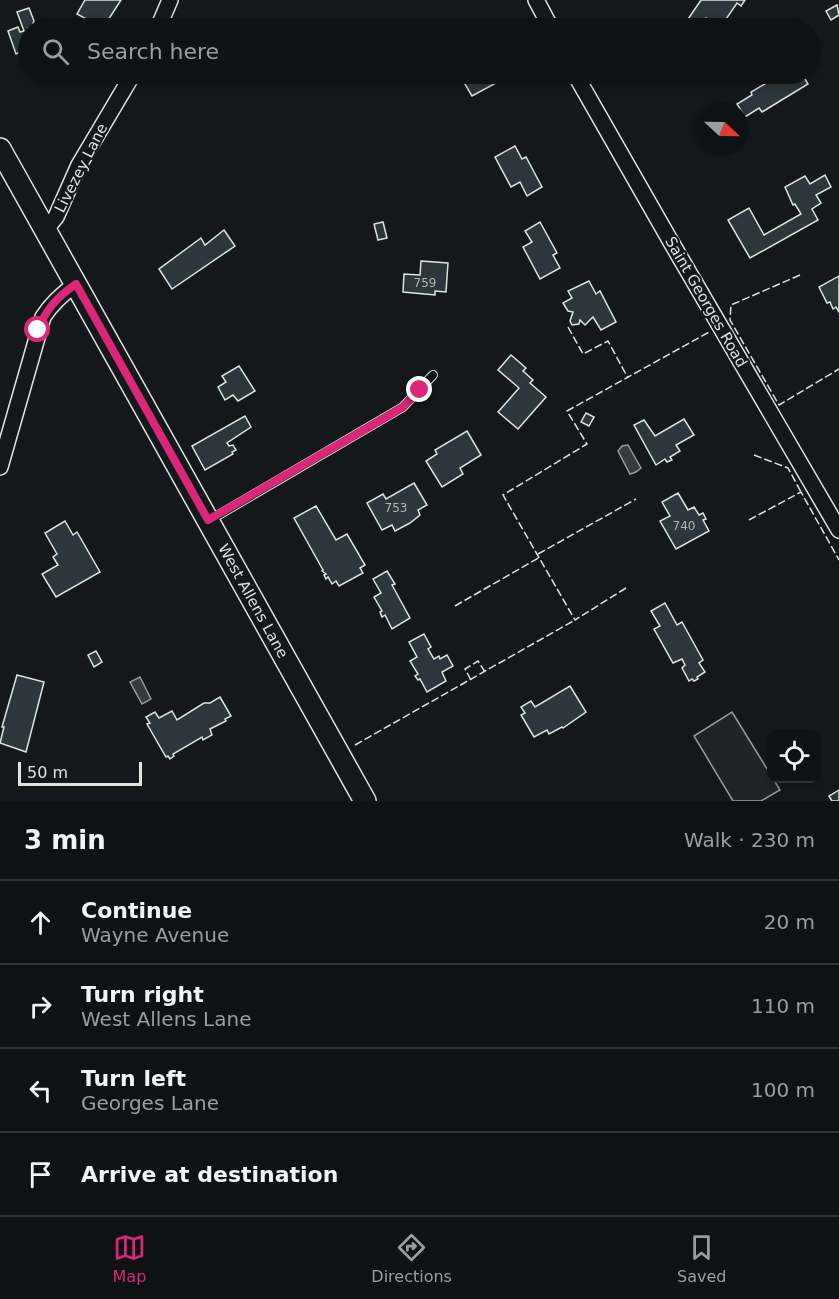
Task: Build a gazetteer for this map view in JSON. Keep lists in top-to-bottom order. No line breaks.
{"streets":{"street":["Livezey Lane","Saint Georges Road","West Allens Lane"]},"crossings":[["Livezey Lane","West Allens Lane"]],"house_numbers":["759","753","740"],"scale_bar":"50 m","north":"right","page":{"search":"Search here","scale":"50 m","heading":["3 min","Walk · 230 m"],"list":[["Continue","Wayne Avenue","20 m"],["Turn right","West Allens Lane","110 m"],["Turn left","Georges Lane","100 m"],"Arrive at destination"],"nav":["Map","Directions","Saved"]}}
